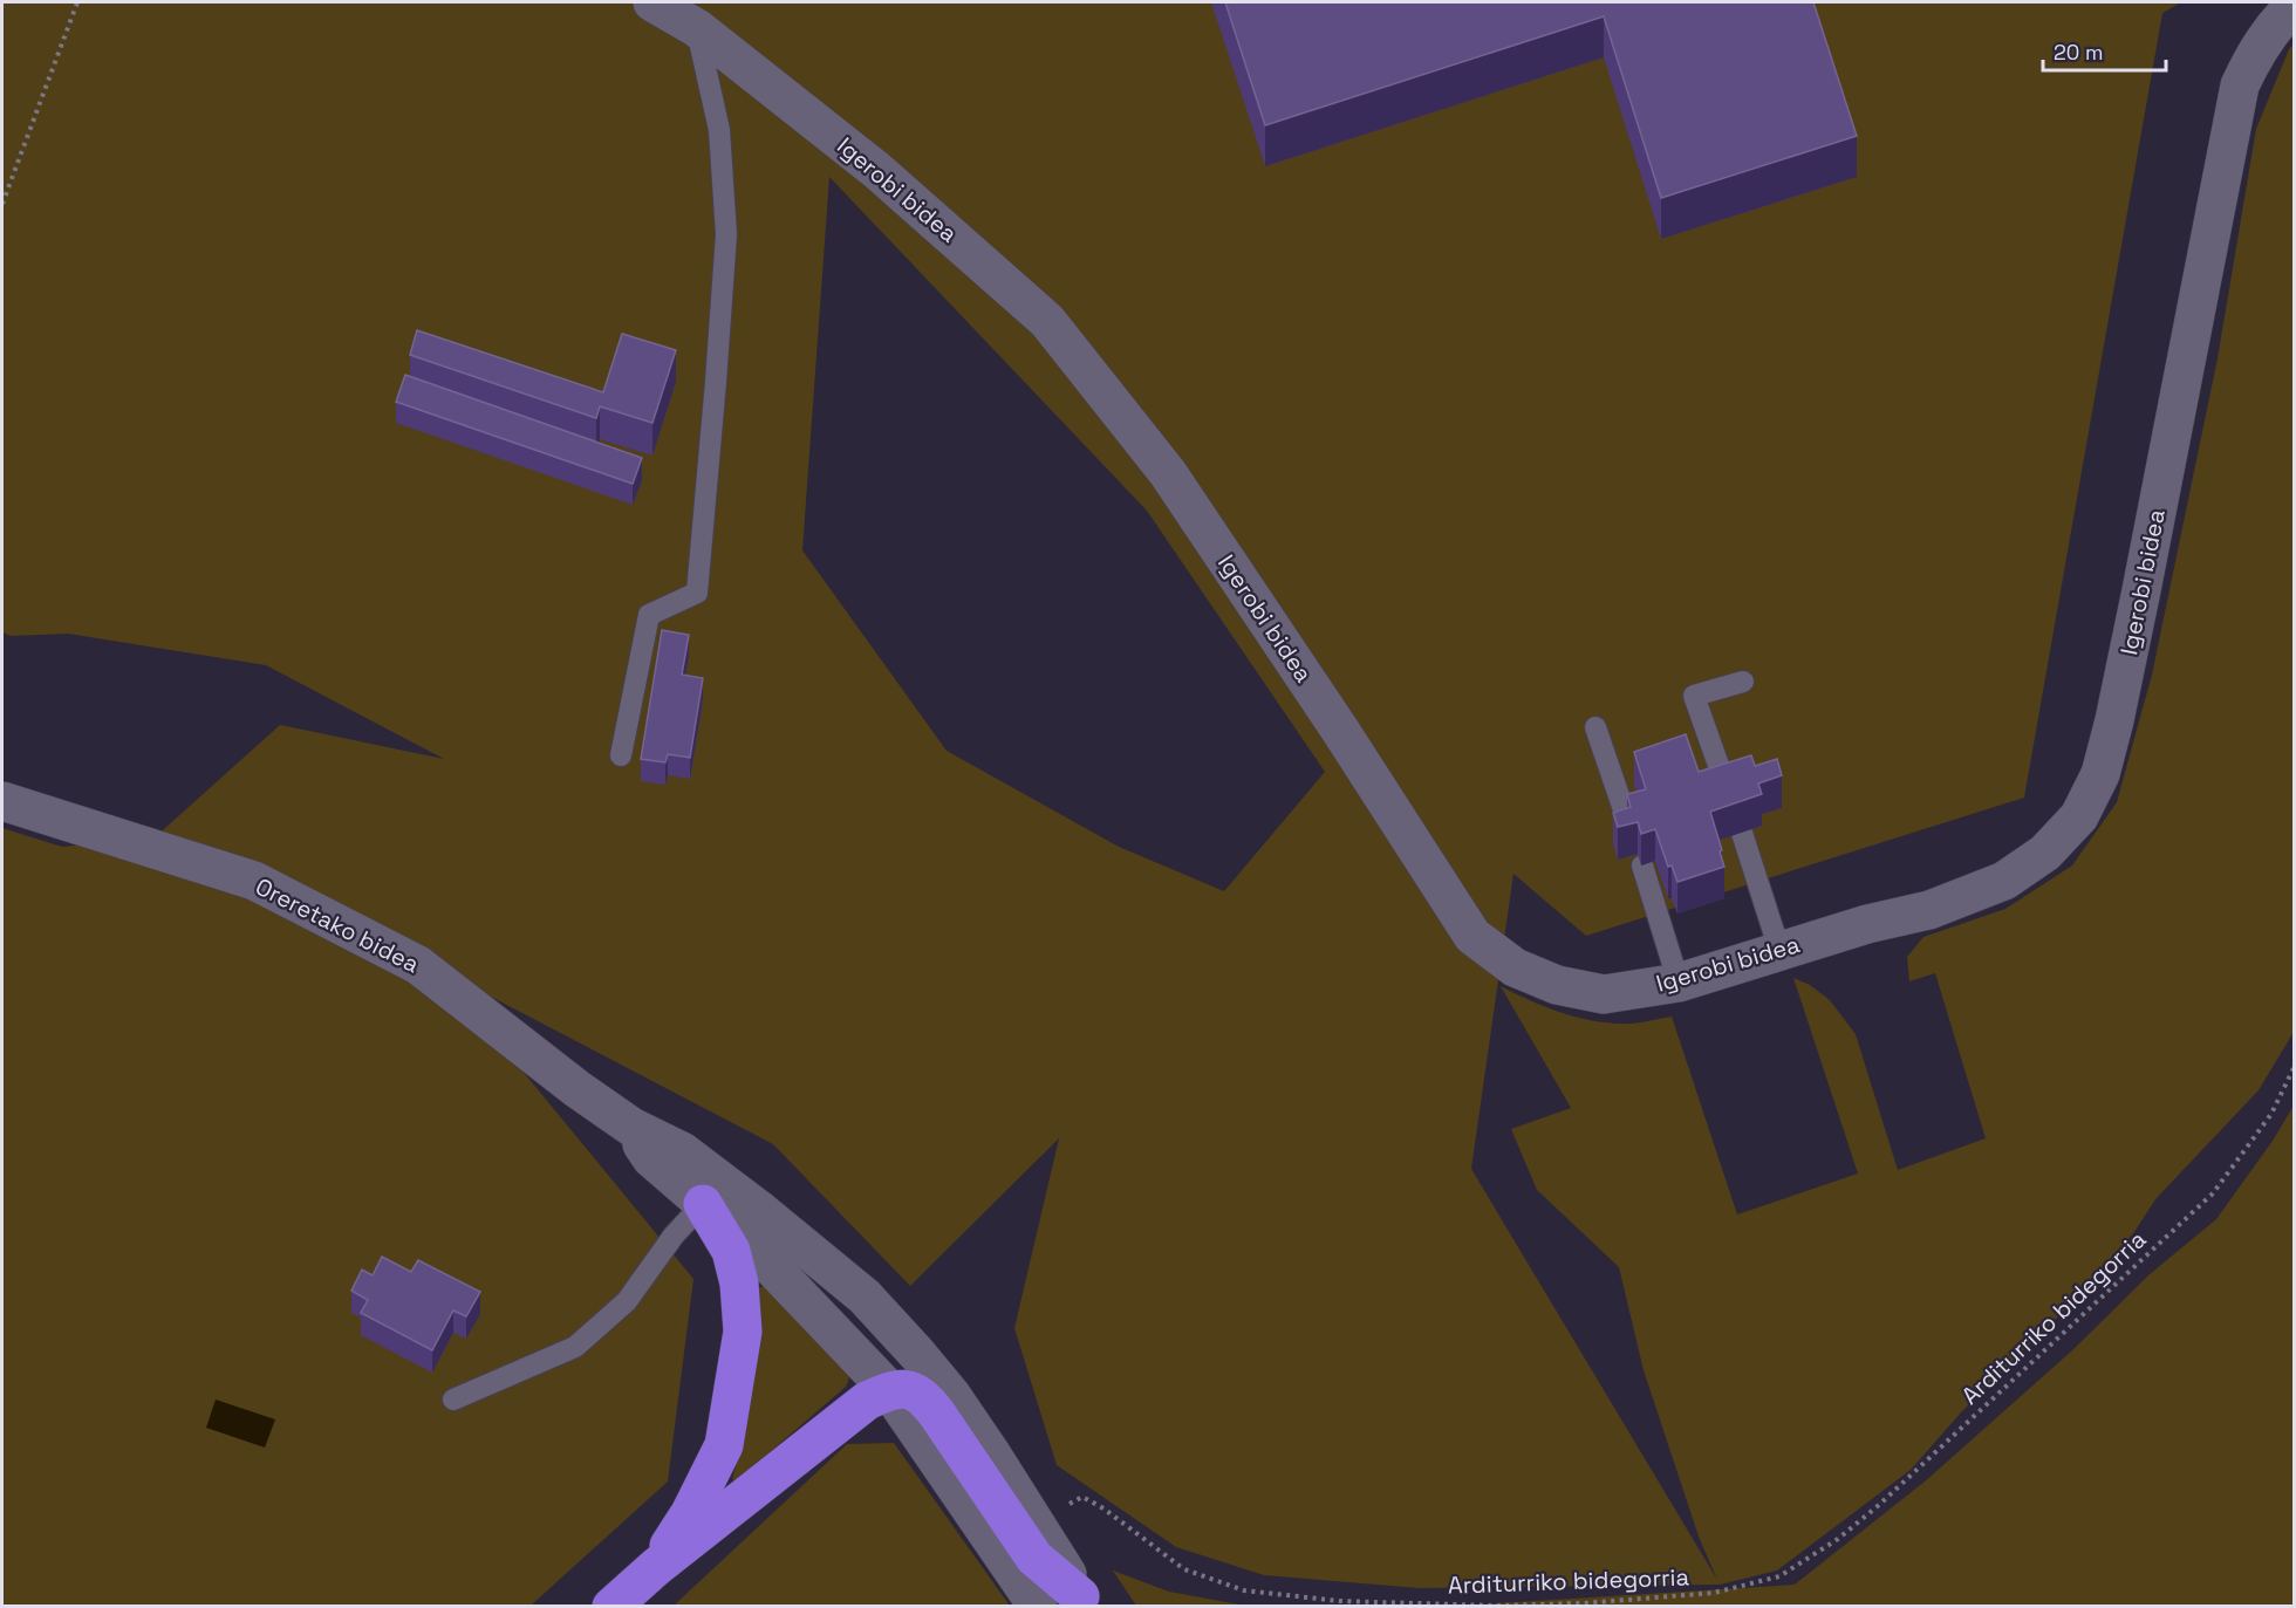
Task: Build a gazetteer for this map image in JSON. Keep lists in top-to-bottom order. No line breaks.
{"streets":{"street":["Igerobi bidea","Oreretako bidea"],"path":["Arditurriko bidegorria"]},"scale_bar":"20 m"}
